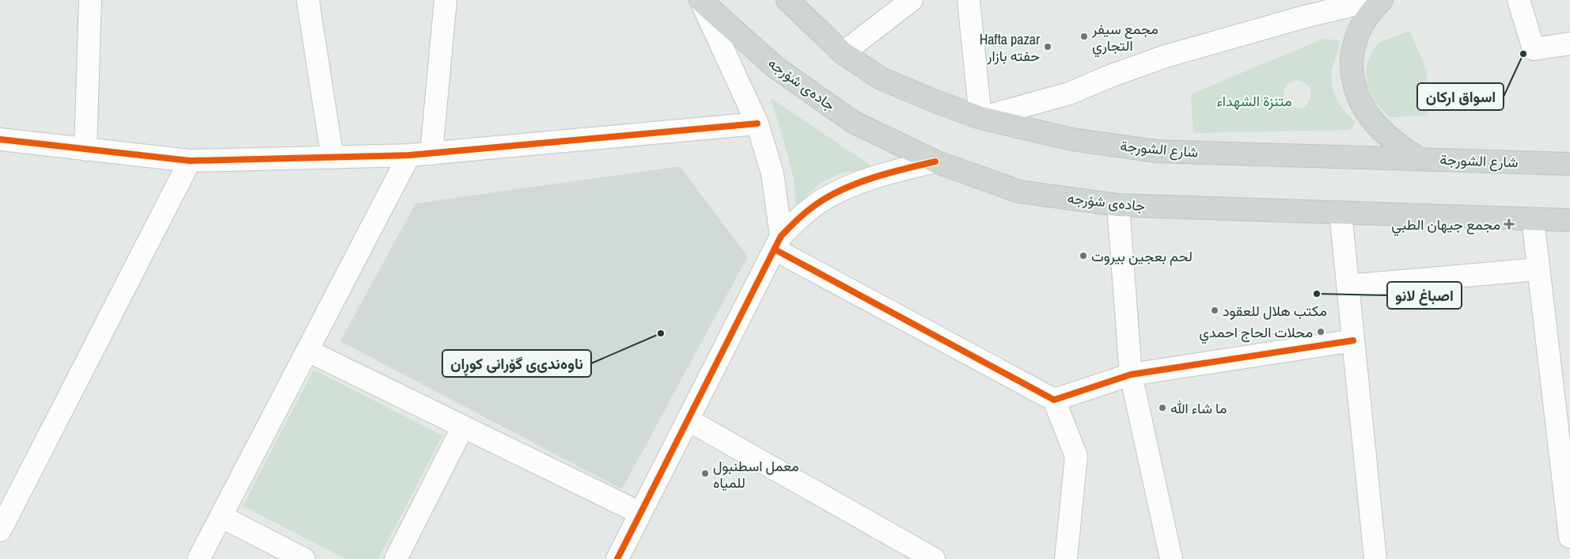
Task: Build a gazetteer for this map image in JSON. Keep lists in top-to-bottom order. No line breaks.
{"streets":{"main road":["جادەی شۆرجە","شارع الشورجة"]},"parks":["متنزة الشهداء"],"places":{"other":["مجمع سيفر التجاري","Hafta pazar حفته بازار","اسواق اركان","لحم بعجين بيروت","اصباغ لانو","مكتب هلال للعقود","محلات الحاج احمدي","ناوەندی‌ی گۆرانی کوڕان","ما شاء الله","معمل اسطنبول للمياه"],"health":["مجمع جيهان الطبي"]}}
